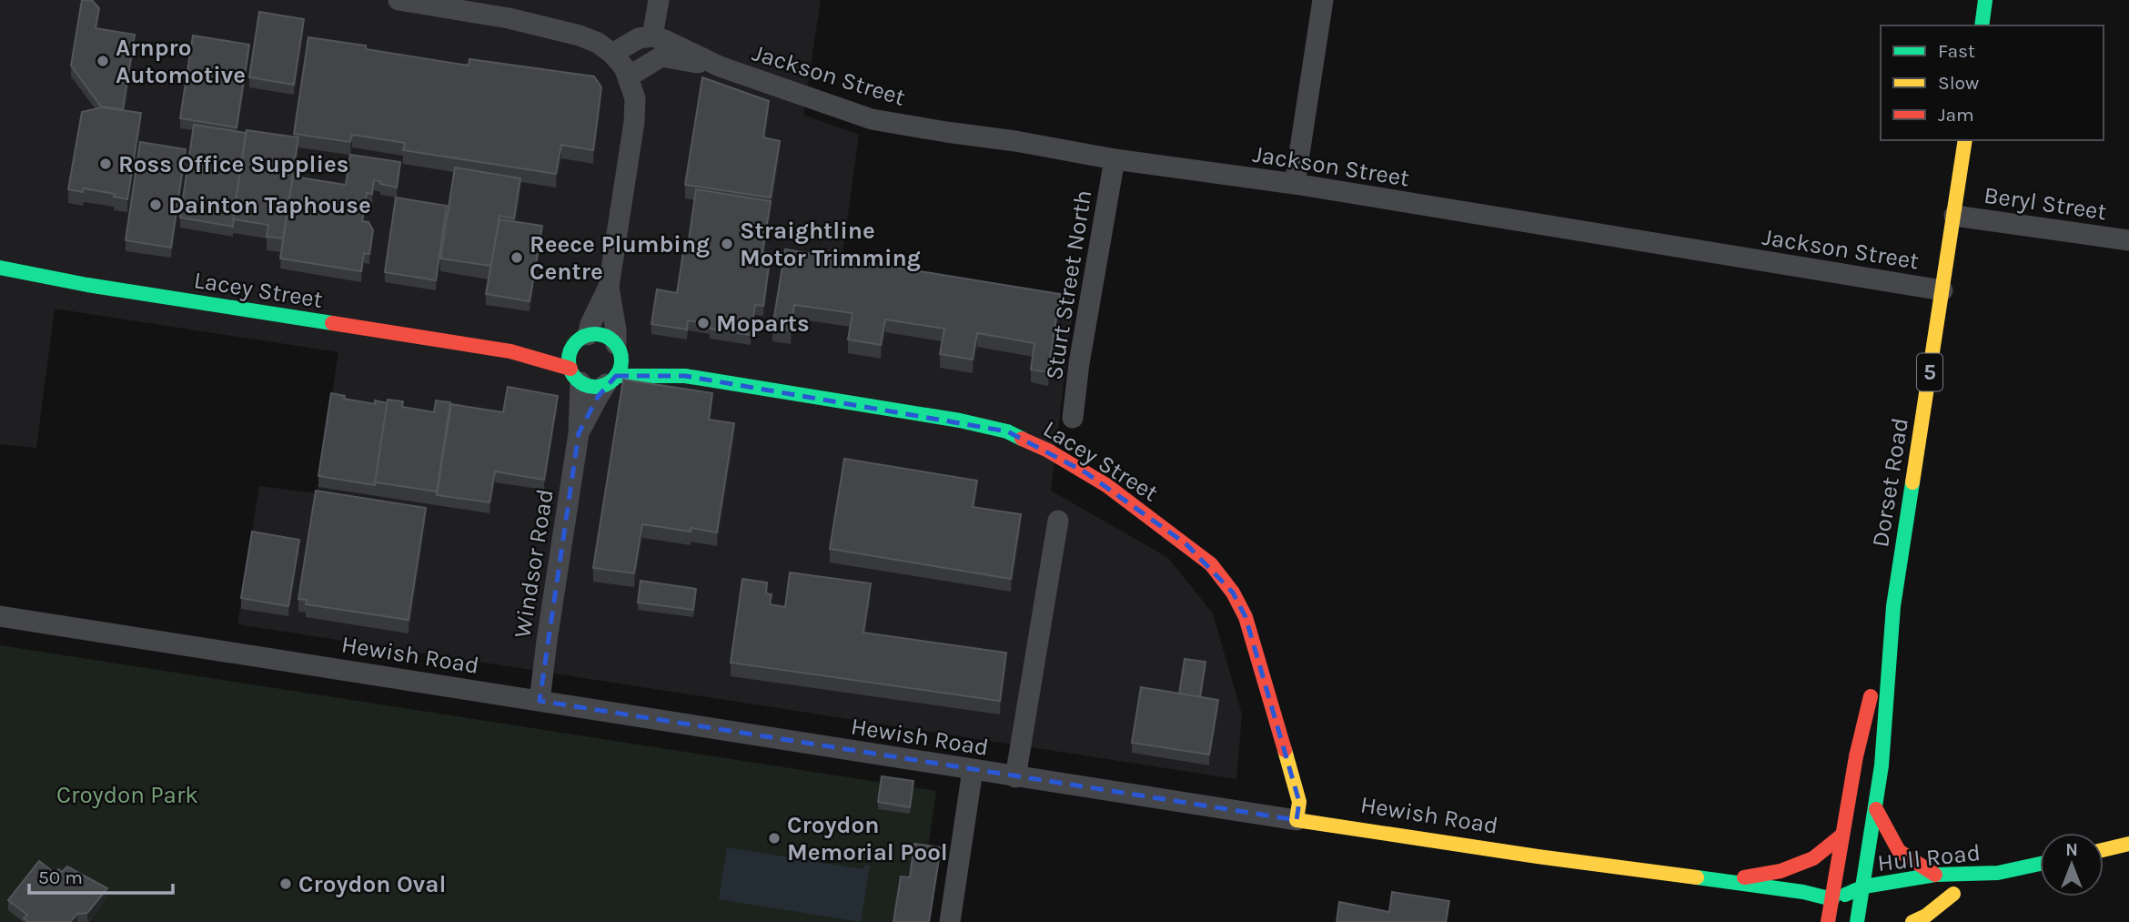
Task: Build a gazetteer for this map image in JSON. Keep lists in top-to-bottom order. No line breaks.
{"streets":{"street":["Jackson Street","Beryl Street","Sturt Street North","Lacey Street","5","Dorset Road","Windsor Road","Hewish Road","Hull Road"]},"crossings":[["Jackson Street","Sturt Street North"],["Jackson Street","Dorset Road"],["Beryl Street","Dorset Road"],["Lacey Street","Windsor Road"],["Lacey Street","Hewish Road"],["Dorset Road","Hewish Road"],["Dorset Road","Hull Road"],["Windsor Road","Hewish Road"],["Hewish Road","Hull Road"]],"parks":["Croydon Park"],"places":["Arnpro Automotive","Ross Office Supplies","Dainton Taphouse","Straightline Motor Trimming","Reece Plumbing Centre","Moparts","Croydon Memorial Pool","Croydon Oval"],"legend":["Fast","Slow","Jam"],"scale_bar":"50 m","north":"top"}
